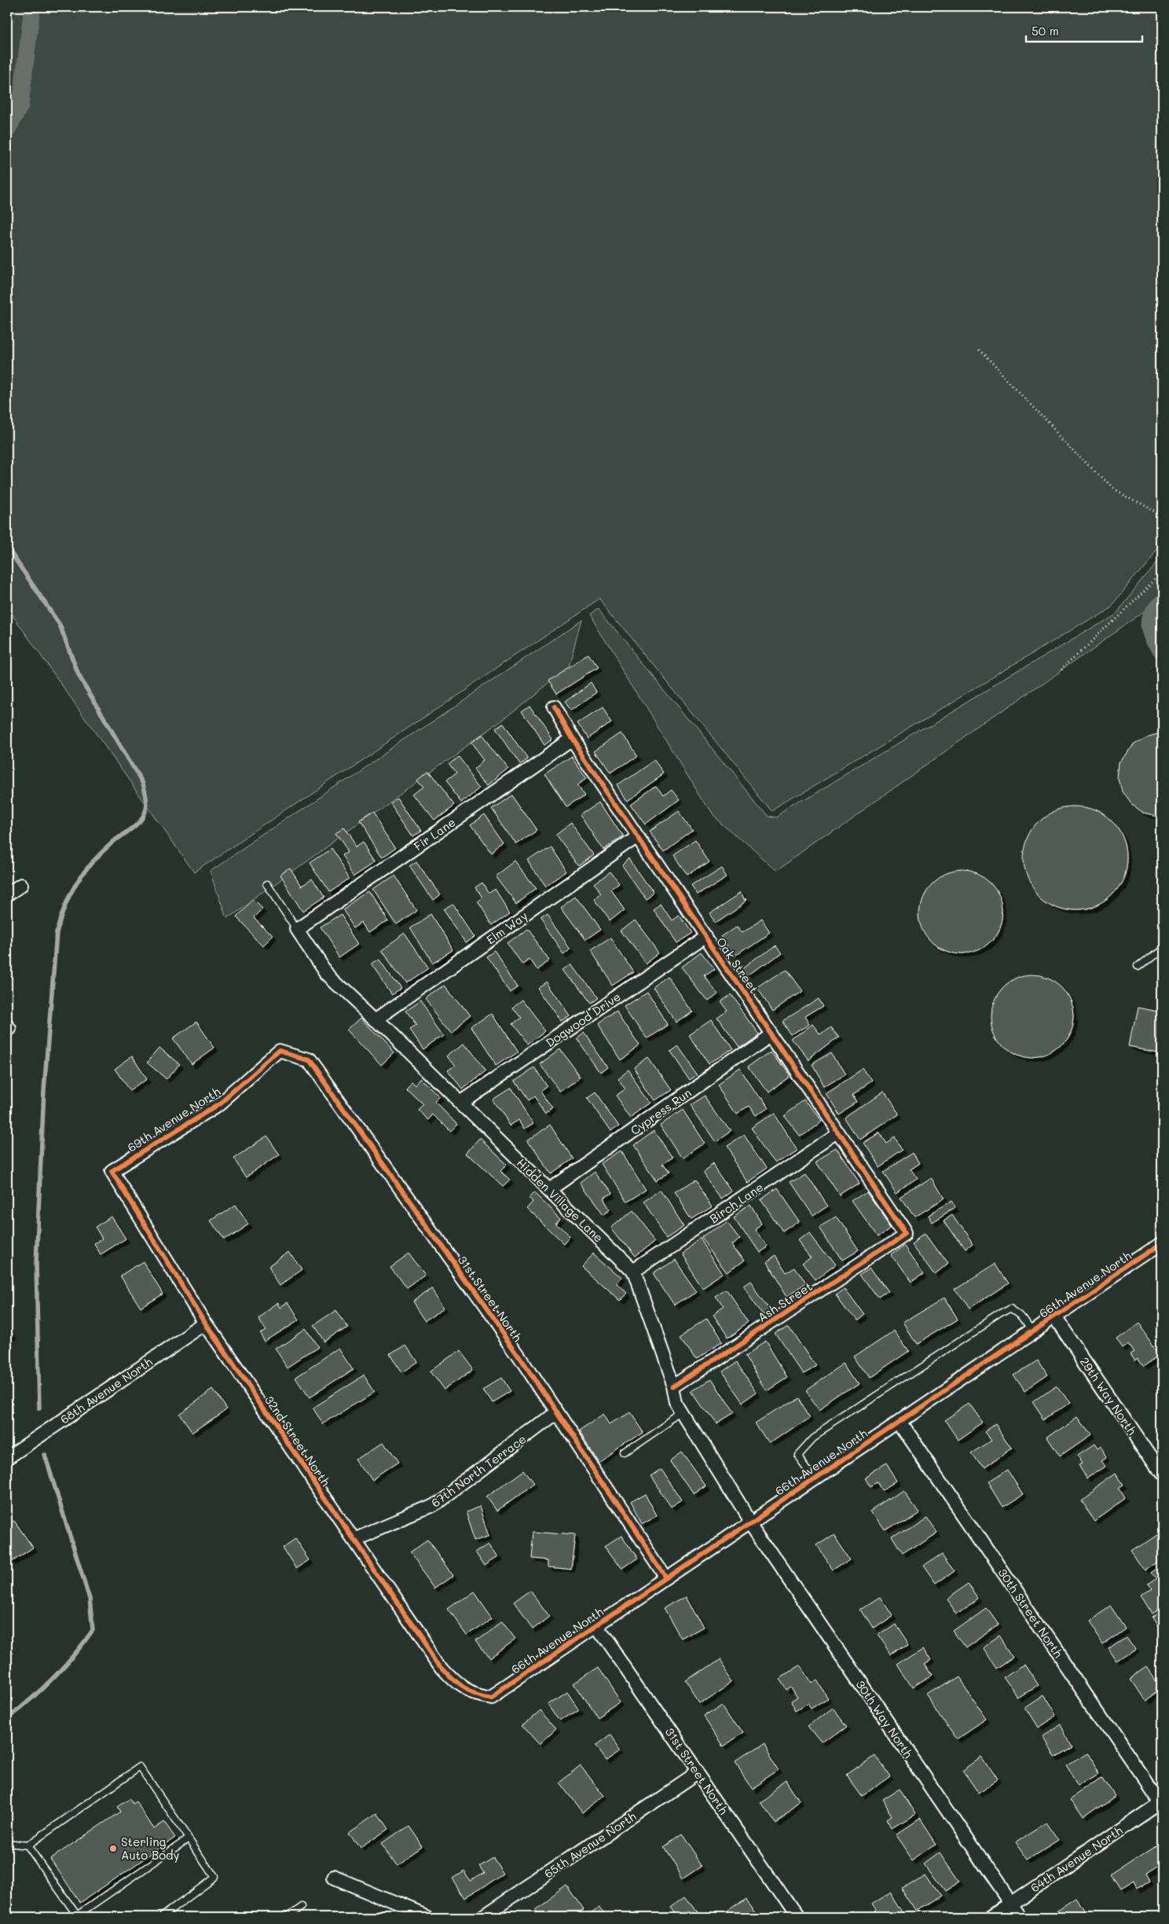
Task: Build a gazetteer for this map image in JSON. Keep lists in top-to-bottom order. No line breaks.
{"streets":{"street":["Fir Lane","Elm Way","Oak Street","Dogwood Drive","Cypress Run","69th Avenue North","Hidden Village Lane","Birch Lane","66th Avenue North","31st Street North","Ash Street","68th Avenue North","29th Way North","32nd Street North","67th North Terrace","30th Street North","30th Way North","65th Avenue North","64th Avenue North"]},"crossings":[["Fir Lane","Oak Street"],["Fir Lane","Hidden Village Lane"],["Elm Way","Oak Street"],["Elm Way","Hidden Village Lane"],["Oak Street","Dogwood Drive"],["Oak Street","Cypress Run"],["Oak Street","Birch Lane"],["Oak Street","Ash Street"],["Dogwood Drive","Hidden Village Lane"],["Cypress Run","Hidden Village Lane"],["69th Avenue North","31st Street North"],["69th Avenue North","32nd Street North"],["Hidden Village Lane","Birch Lane"],["Hidden Village Lane","66th Avenue North"],["Hidden Village Lane","Ash Street"],["Hidden Village Lane","30th Way North"],["66th Avenue North","31st Street North"],["66th Avenue North","29th Way North"],["66th Avenue North","32nd Street North"],["66th Avenue North","30th Street North"],["66th Avenue North","30th Way North"],["31st Street North","67th North Terrace"],["31st Street North","65th Avenue North"],["68th Avenue North","32nd Street North"],["32nd Street North","67th North Terrace"],["30th Street North","64th Avenue North"],["30th Way North","64th Avenue North"]],"places":["Sterling Auto Body"],"scale_bar":"50 m"}
